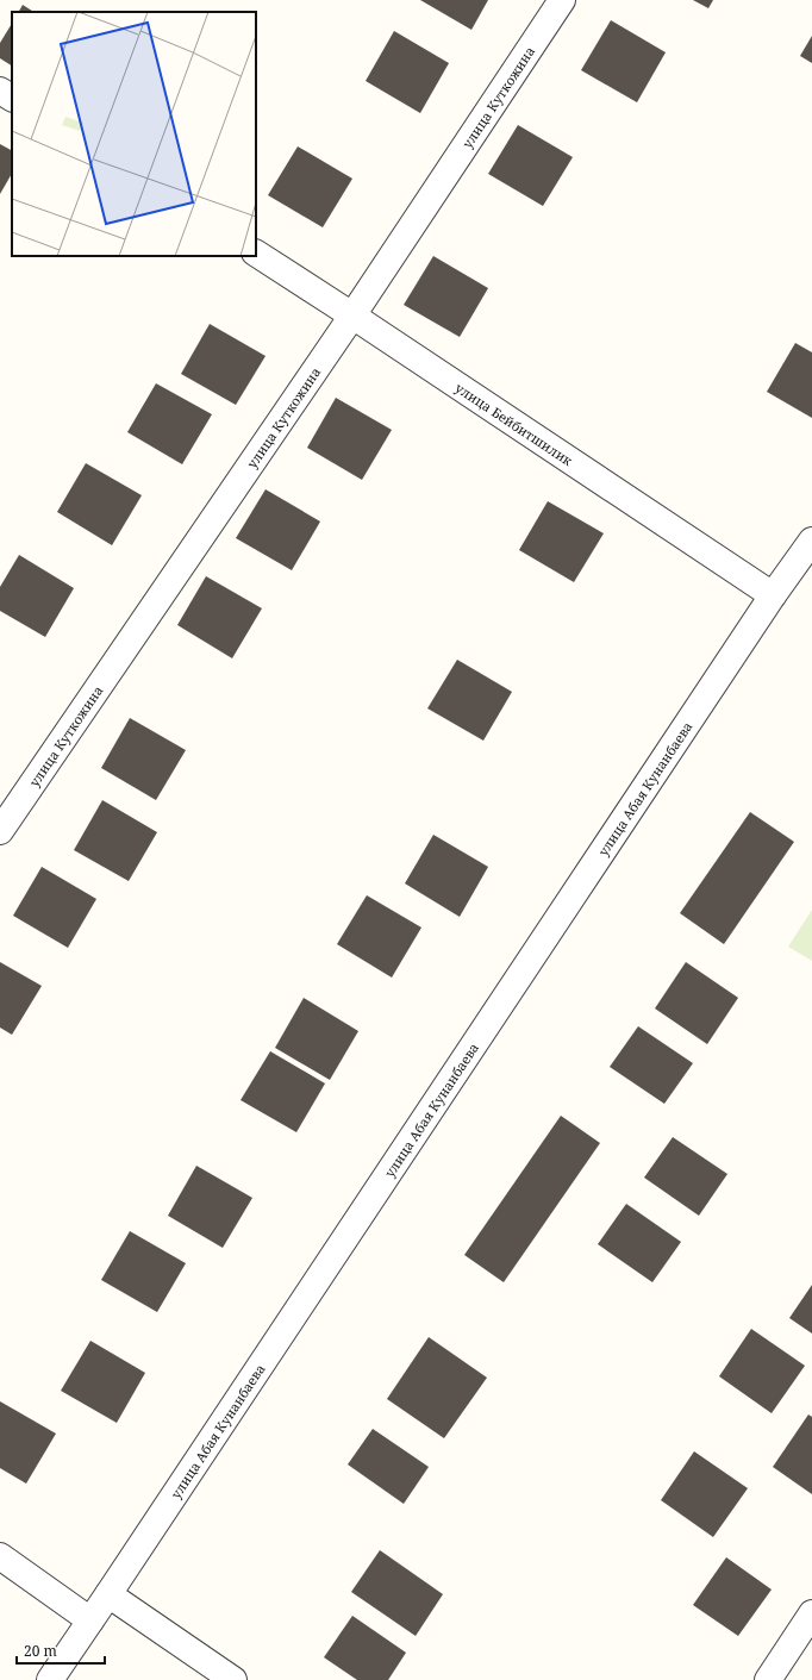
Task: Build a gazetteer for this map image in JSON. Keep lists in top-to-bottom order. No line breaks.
{"streets":{"street":["улица Куткожина","улица Бейбитшилик","улица Абая Кунанбаева"]},"crossings":[["улица Куткожина","улица Бейбитшилик"],["улица Бейбитшилик","улица Абая Кунанбаева"]],"scale_bar":"20 m"}
